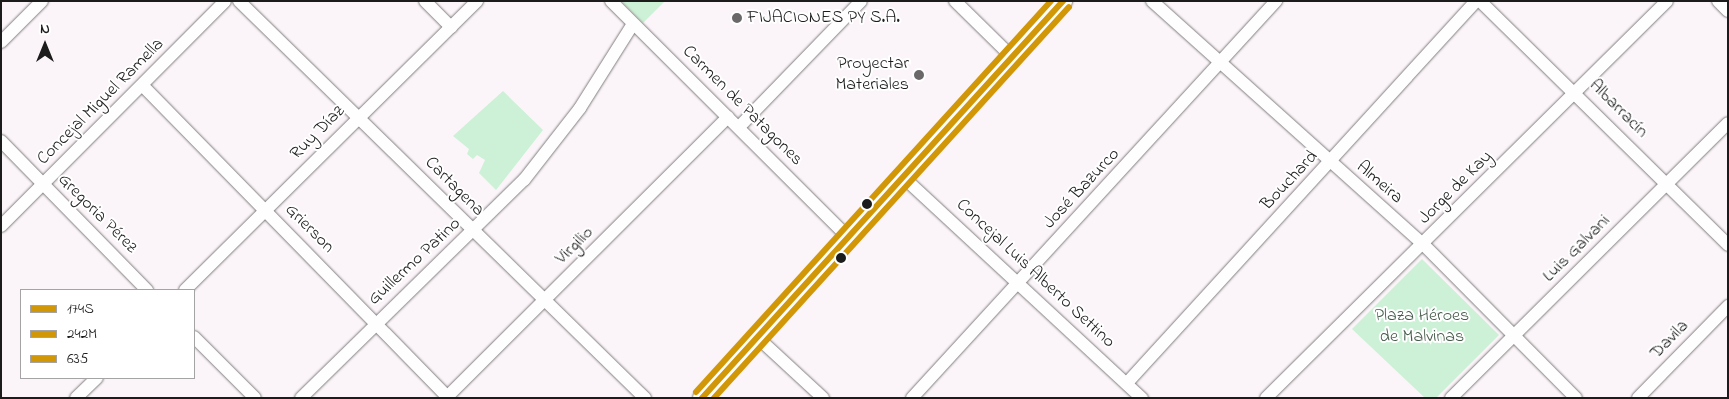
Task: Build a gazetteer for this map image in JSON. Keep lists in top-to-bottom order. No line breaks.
{"streets":{"street":["Concejal Miguel Ramella","Carmen de Patagones","Albarracín","Ruy Díaz","Bouchard","Almeira","Cartagena","Jorge de Kay","José Bazurco","Gregoria Pérez","Grierson","Virgilio","Luis Galvani","Guillermo Patino","Concejal Luis Alberto Settino","Davila"]},"crossings":[["Concejal Miguel Ramella","Gregoria Pérez"],["Concejal Miguel Ramella","Grierson"],["Carmen de Patagones","Virgilio"],["Carmen de Patagones","Guillermo Patino"],["Albarracín","Bouchard"],["Albarracín","Jorge de Kay"],["Albarracín","Luis Galvani"],["Ruy Díaz","Cartagena"],["Ruy Díaz","Grierson"],["Bouchard","Almeira"],["Bouchard","Concejal Luis Alberto Settino"],["Almeira","Jorge de Kay"],["Almeira","José Bazurco"],["Almeira","Luis Galvani"],["Cartagena","Virgilio"],["Cartagena","Guillermo Patino"],["José Bazurco","Concejal Luis Alberto Settino"],["Grierson","Virgilio"],["Grierson","Guillermo Patino"]],"parks":["Plaza Héroes de Malvinas"],"places":["FIJACIONES PY S.A.","Proyectar Materiales"],"lines":["transit line 174S","transit line 635","transit line 242M"],"legend":["174S","242M","635"],"north":"top"}
